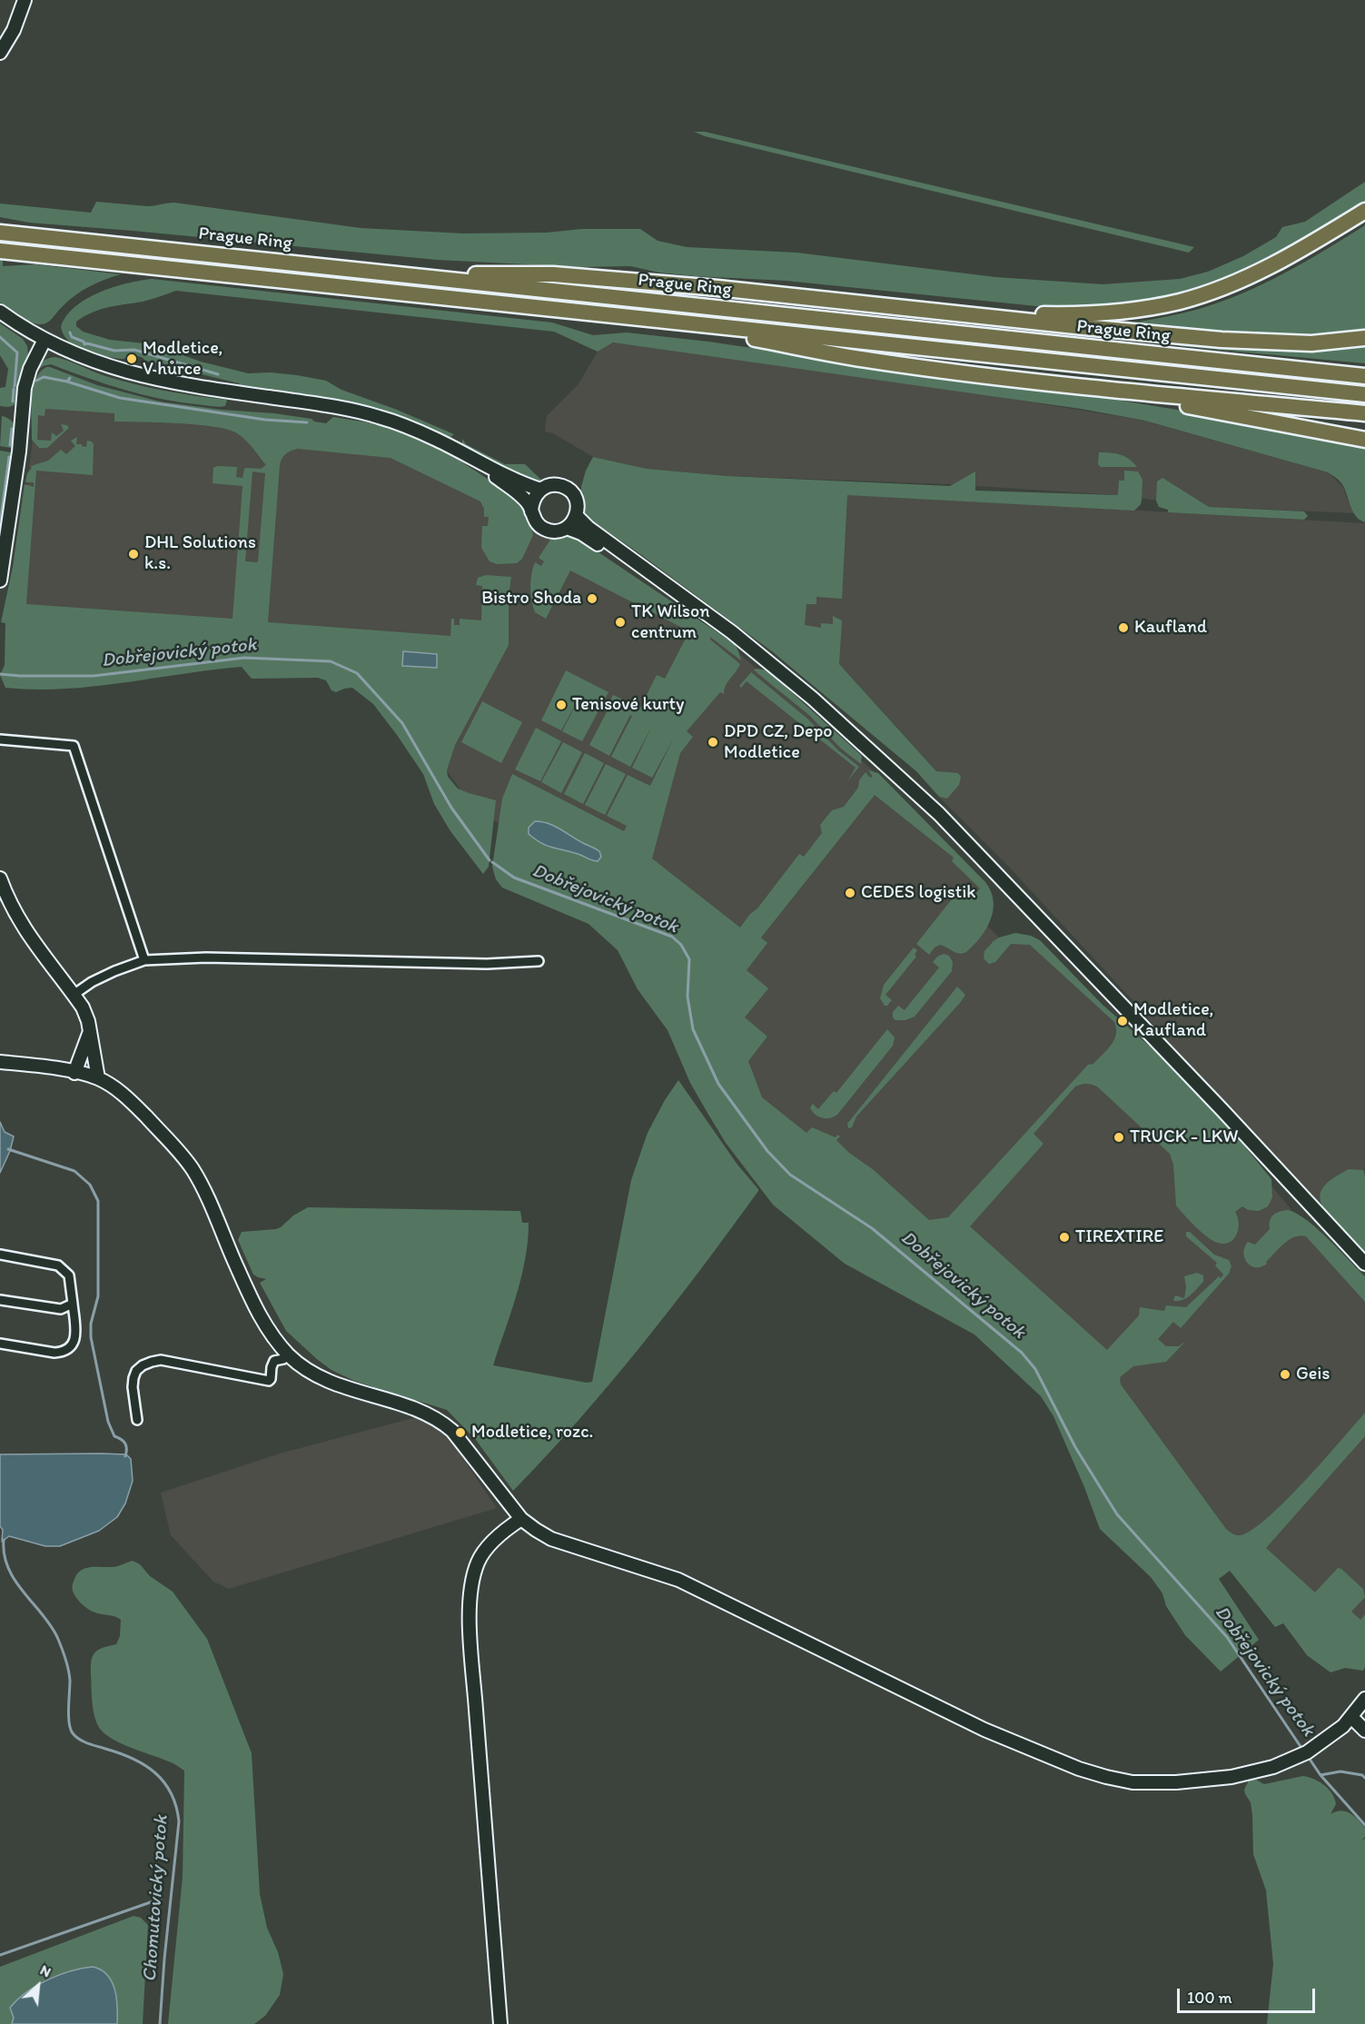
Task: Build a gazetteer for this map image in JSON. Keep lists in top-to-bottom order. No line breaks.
{"streets":{"highway":["Prague Ring"]},"water":["Dobřejovický potok","Chomutovický potok"],"places":["Modletice, V hůrce","DHL Solutions k.s.","Bistro Shoda","TK Wilson centrum","Kaufland","Tenisové kurty","DPD CZ, Depo Modletice","CEDES logistik","Modletice, Kaufland","TRUCK - LKW","TIREXTIRE","Geis","Modletice, rozc."],"scale_bar":"100 m","north":"top right"}
